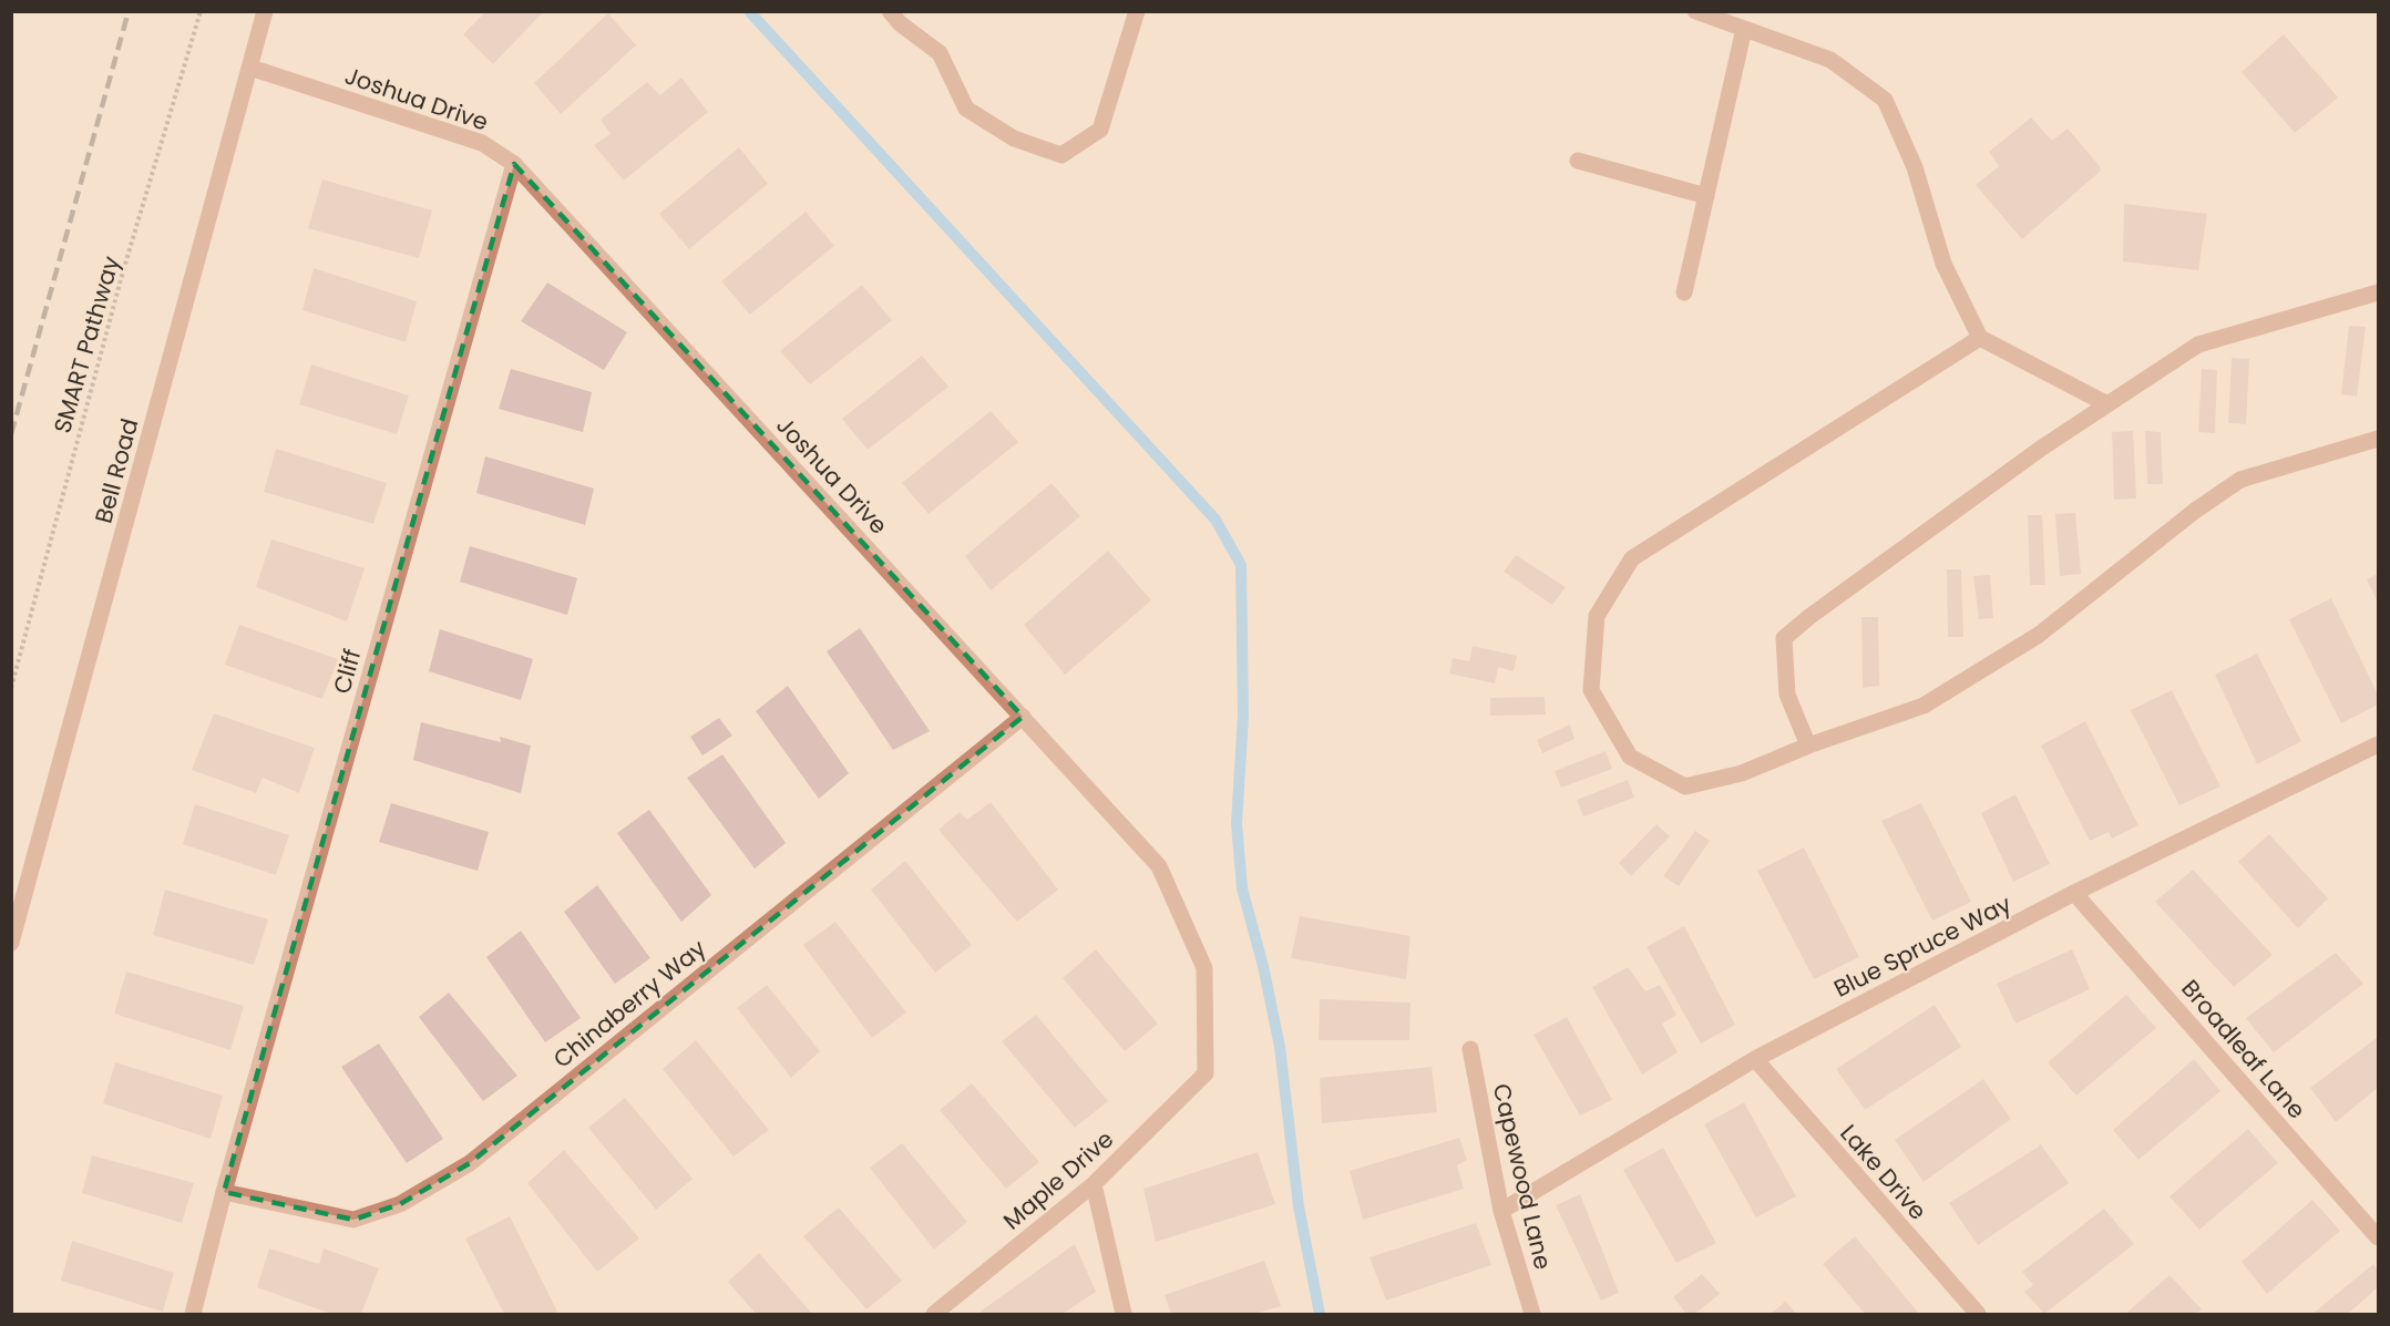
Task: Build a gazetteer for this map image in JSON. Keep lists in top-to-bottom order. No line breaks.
{"streets":{"street":["Joshua Drive","Bell Road","Cliff","Blue Spruce Way","Chinaberry Way","Broadleaf Lane","Lake Drive","Capewood Lane","Maple Drive"],"path":["SMART Pathway"]},"crossings":[["Joshua Drive","Bell Road"],["Joshua Drive","Cliff"],["Joshua Drive","Chinaberry Way"],["Joshua Drive","Maple Drive"],["Cliff","Chinaberry Way"],["Blue Spruce Way","Broadleaf Lane"],["Blue Spruce Way","Lake Drive"],["Blue Spruce Way","Capewood Lane"]]}
